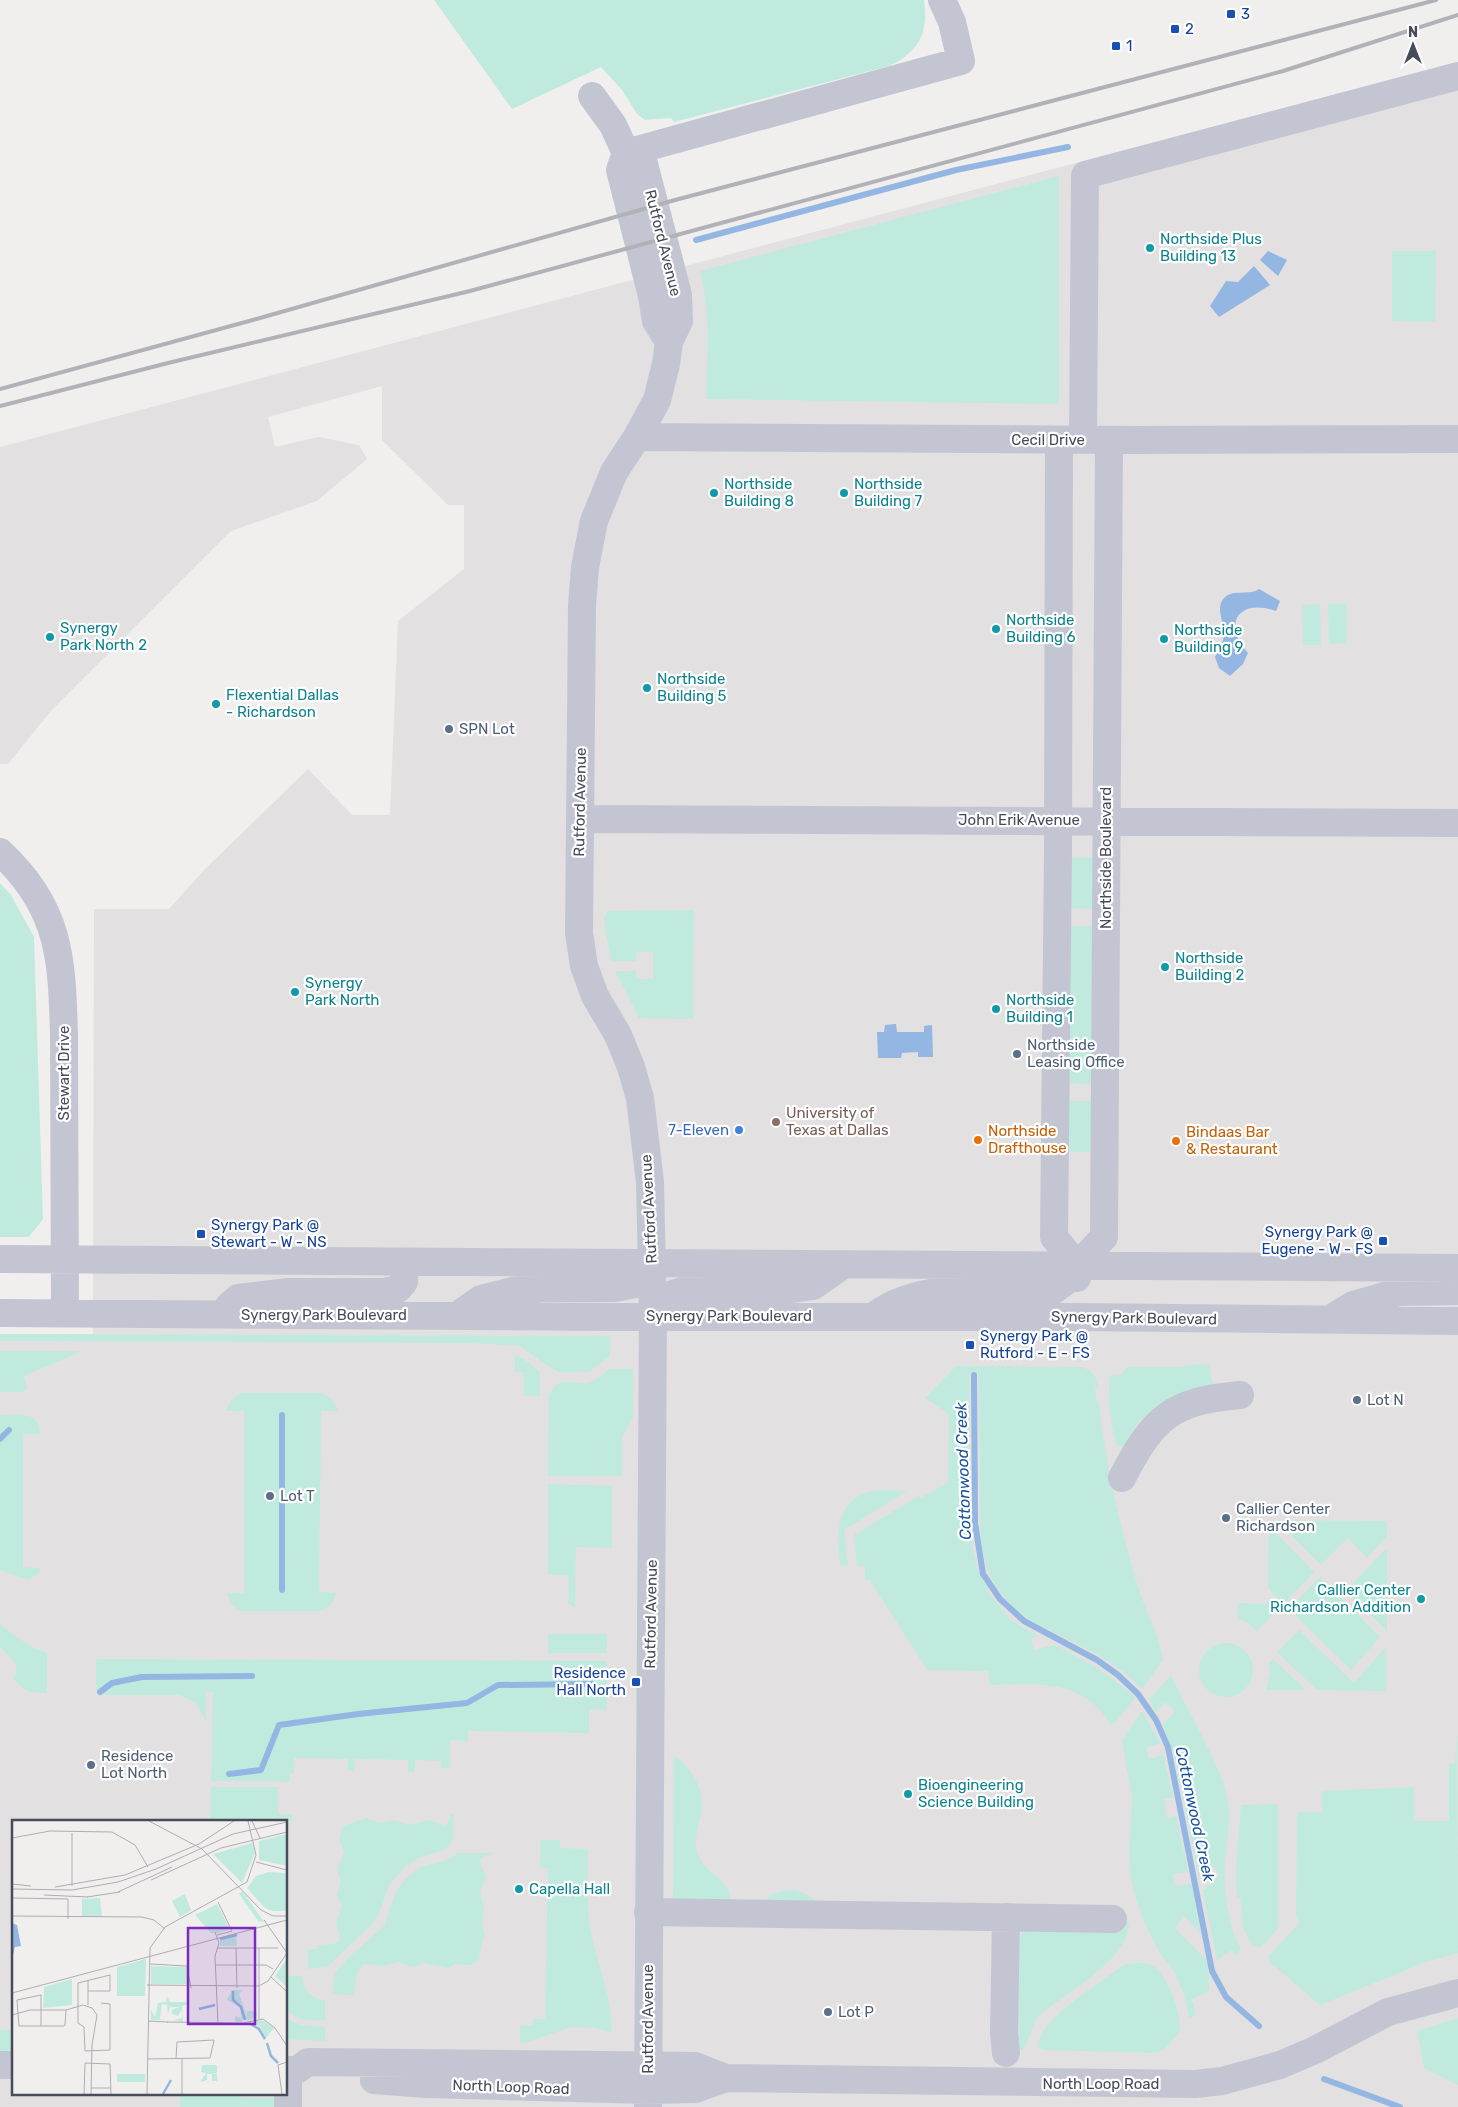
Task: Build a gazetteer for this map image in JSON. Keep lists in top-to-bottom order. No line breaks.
{"streets":{"street":["Rutford Avenue","Cecil Drive","John Erik Avenue","Northside Boulevard","Stewart Drive","Synergy Park Boulevard","North Loop Road"]},"crossings":[["Rutford Avenue","Cecil Drive"],["Rutford Avenue","John Erik Avenue"],["Rutford Avenue","Synergy Park Boulevard"],["Rutford Avenue","North Loop Road"],["Cecil Drive","Northside Boulevard"],["John Erik Avenue","Northside Boulevard"],["Northside Boulevard","Synergy Park Boulevard"],["Stewart Drive","Synergy Park Boulevard"]],"water":["Cottonwood Creek"],"places":{"transit":["3","2","1","Synergy Park @ Stewart - W - NS","Synergy Park @ Eugene - W - FS","Synergy Park @ Rutford - E - FS","Residence Hall North"],"other":["Northside Plus Building 13","Northside Building 8","Northside Building 7","Northside Building 6","Synergy Park North 2","Northside Building 9","Northside Building 5","Flexential Dallas - Richardson","SPN Lot","Northside Building 2","Synergy Park North","Northside Building 1","Northside Leasing Office","University of Texas at Dallas","7-Eleven","Northside Drafthouse","Bindaas Bar & Restaurant","Lot N","Lot T","Callier Center Richardson","Callier Center Richardson Addition","Residence Lot North","Bioengineering Science Building","Capella Hall","Lot P"]},"north":"top"}
